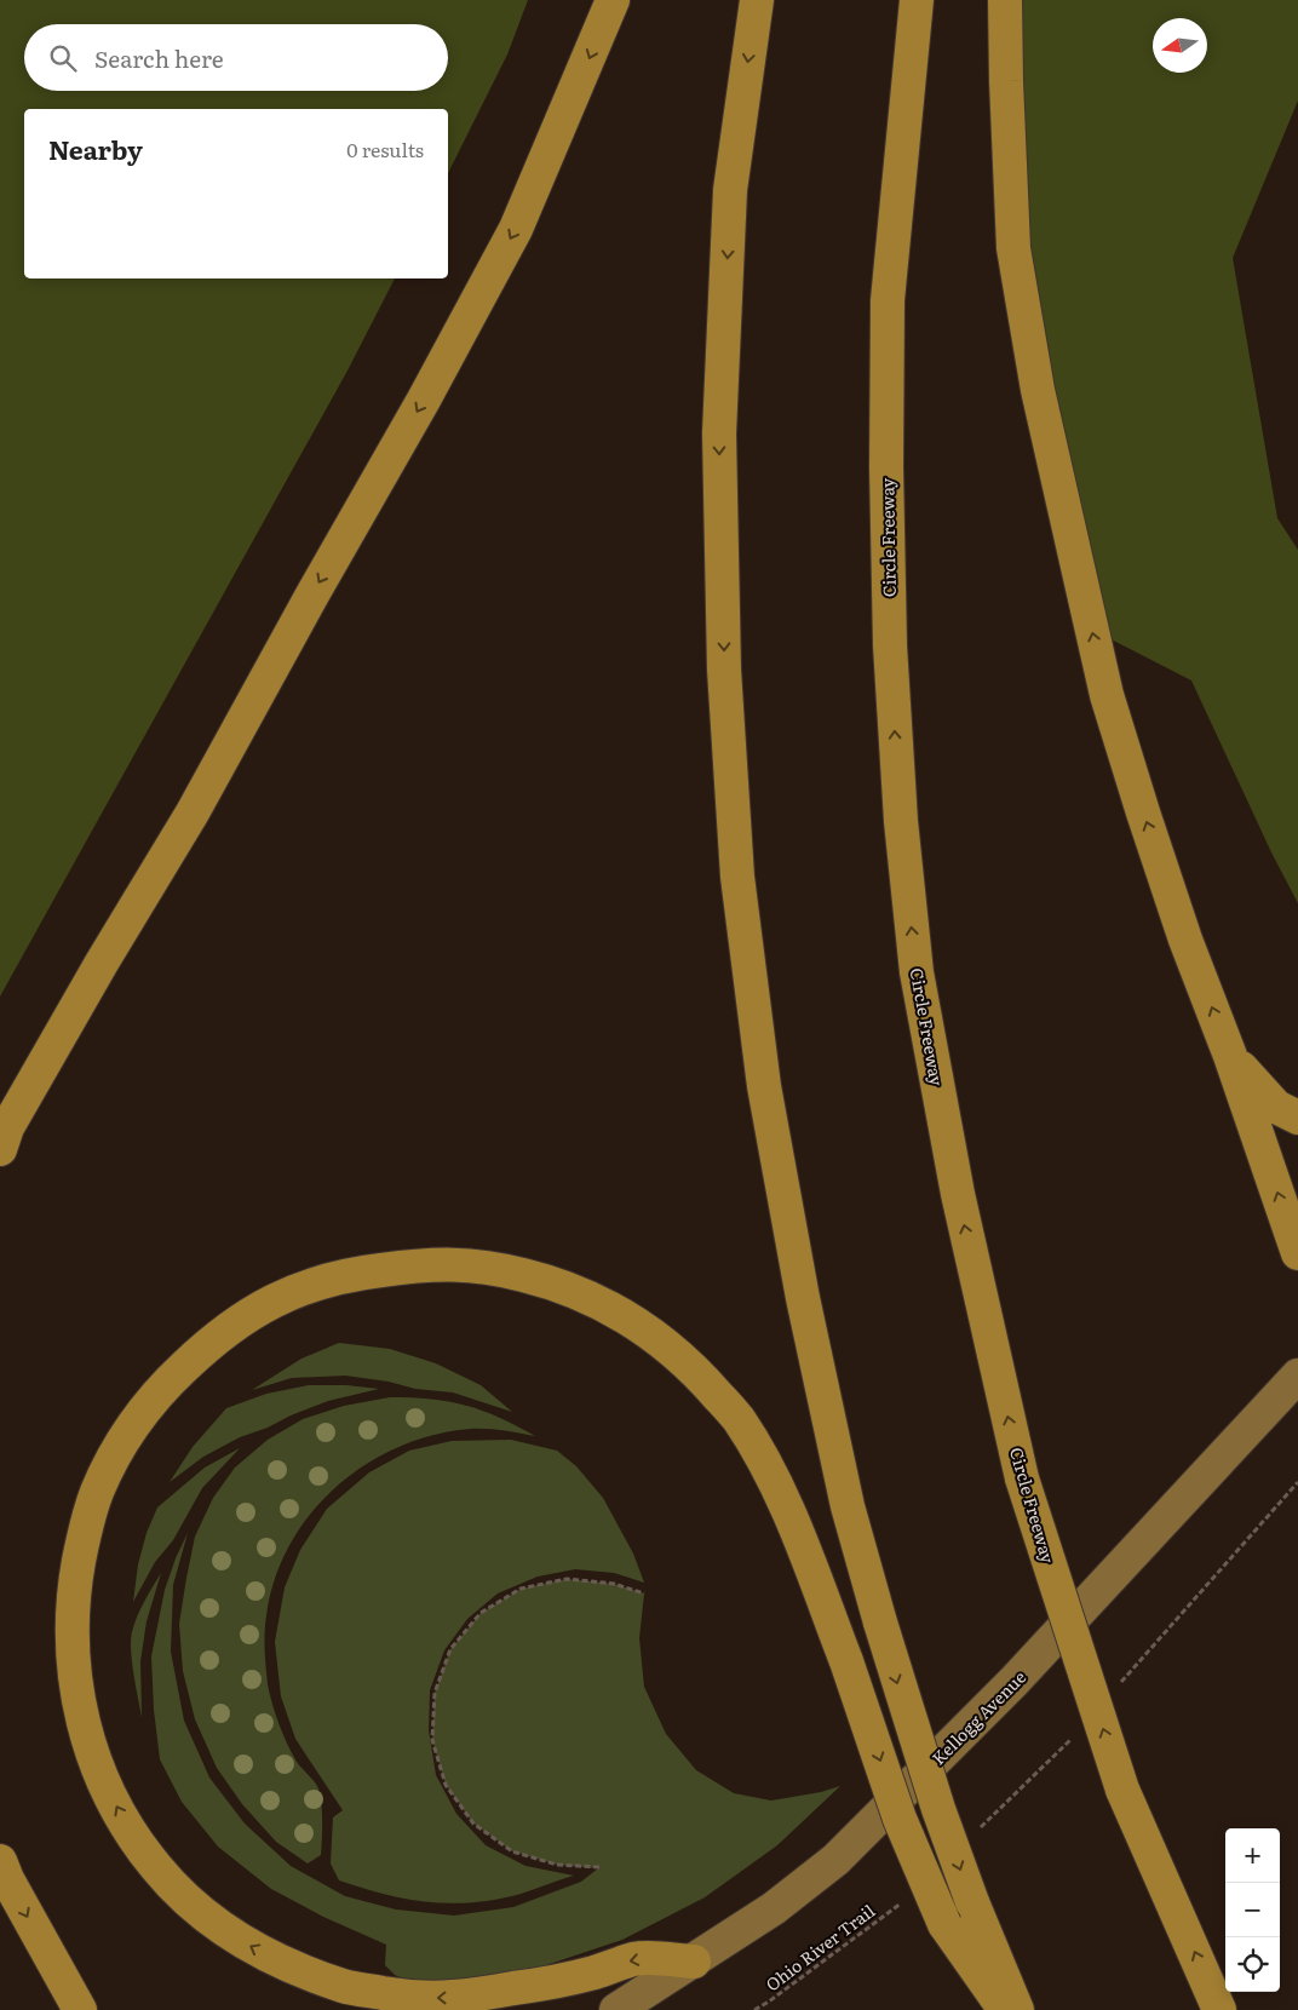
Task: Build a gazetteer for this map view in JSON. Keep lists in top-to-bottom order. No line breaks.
{"streets":{"highway":["Circle Freeway"],"main road":["Kellogg Avenue"],"path":["Ohio River Trail"]},"north":"left","page":{"search":"Search here","heading":["Nearby","0 results"],"map_buttons":["+","−"]}}
